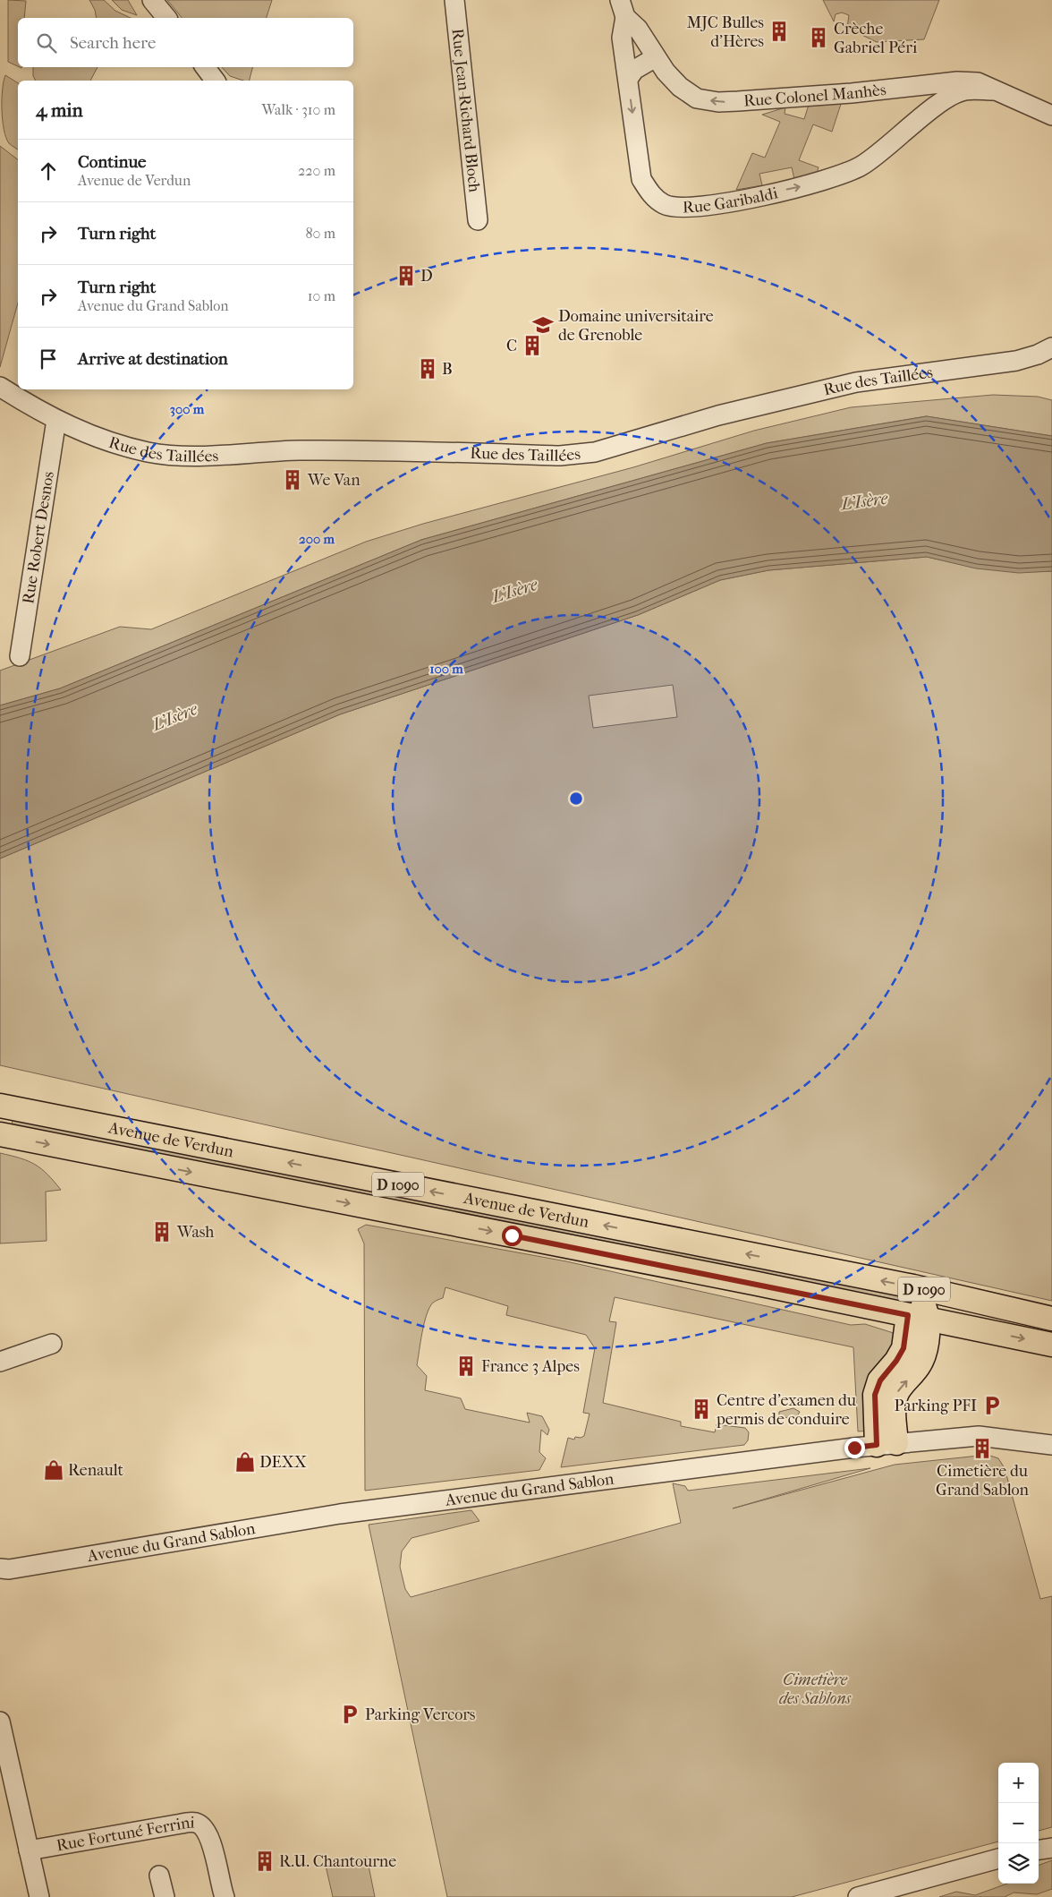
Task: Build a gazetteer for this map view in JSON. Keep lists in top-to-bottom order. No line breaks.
{"streets":{"main road":["Avenue de Verdun","D 1090"],"street":["Rue Colonel Manhès","Rue Jean-Richard Bloch","Rue Garibaldi","Rue des Taillées","Rue Robert Desnos","Avenue du Grand Sablon","Rue Fortuné Ferrini"]},"crossings":[["Rue Colonel Manhès","Rue Garibaldi"],["Rue des Taillées","Rue Robert Desnos"]],"one_way":["Rue Colonel Manhès"],"water":["L'Isère"],"parks":["Cimetière des Sablons"],"places":{"building":["MJC Bulles d'Hères","Crèche Gabriel Péri","D","C","B","We Van","Wash","France 3 Alpes","Centre d'examen du permis de conduire","Cimetière du Grand Sablon","R.U. Chantourne"],"school or university":["Domaine universitaire de Grenoble"],"parking":["Parking PFI","Parking Vercors"],"shop":["DEXX","Renault"]},"page":{"search":"Search here","heading":["4 min","Walk · 310 m"],"list":[["Continue","Avenue de Verdun","220 m"],["Turn right","80 m"],["Turn right","Avenue du Grand Sablon","10 m"],"Arrive at destination"],"map_buttons":["+","−"]},"rings":["300 m","200 m","100 m"]}
